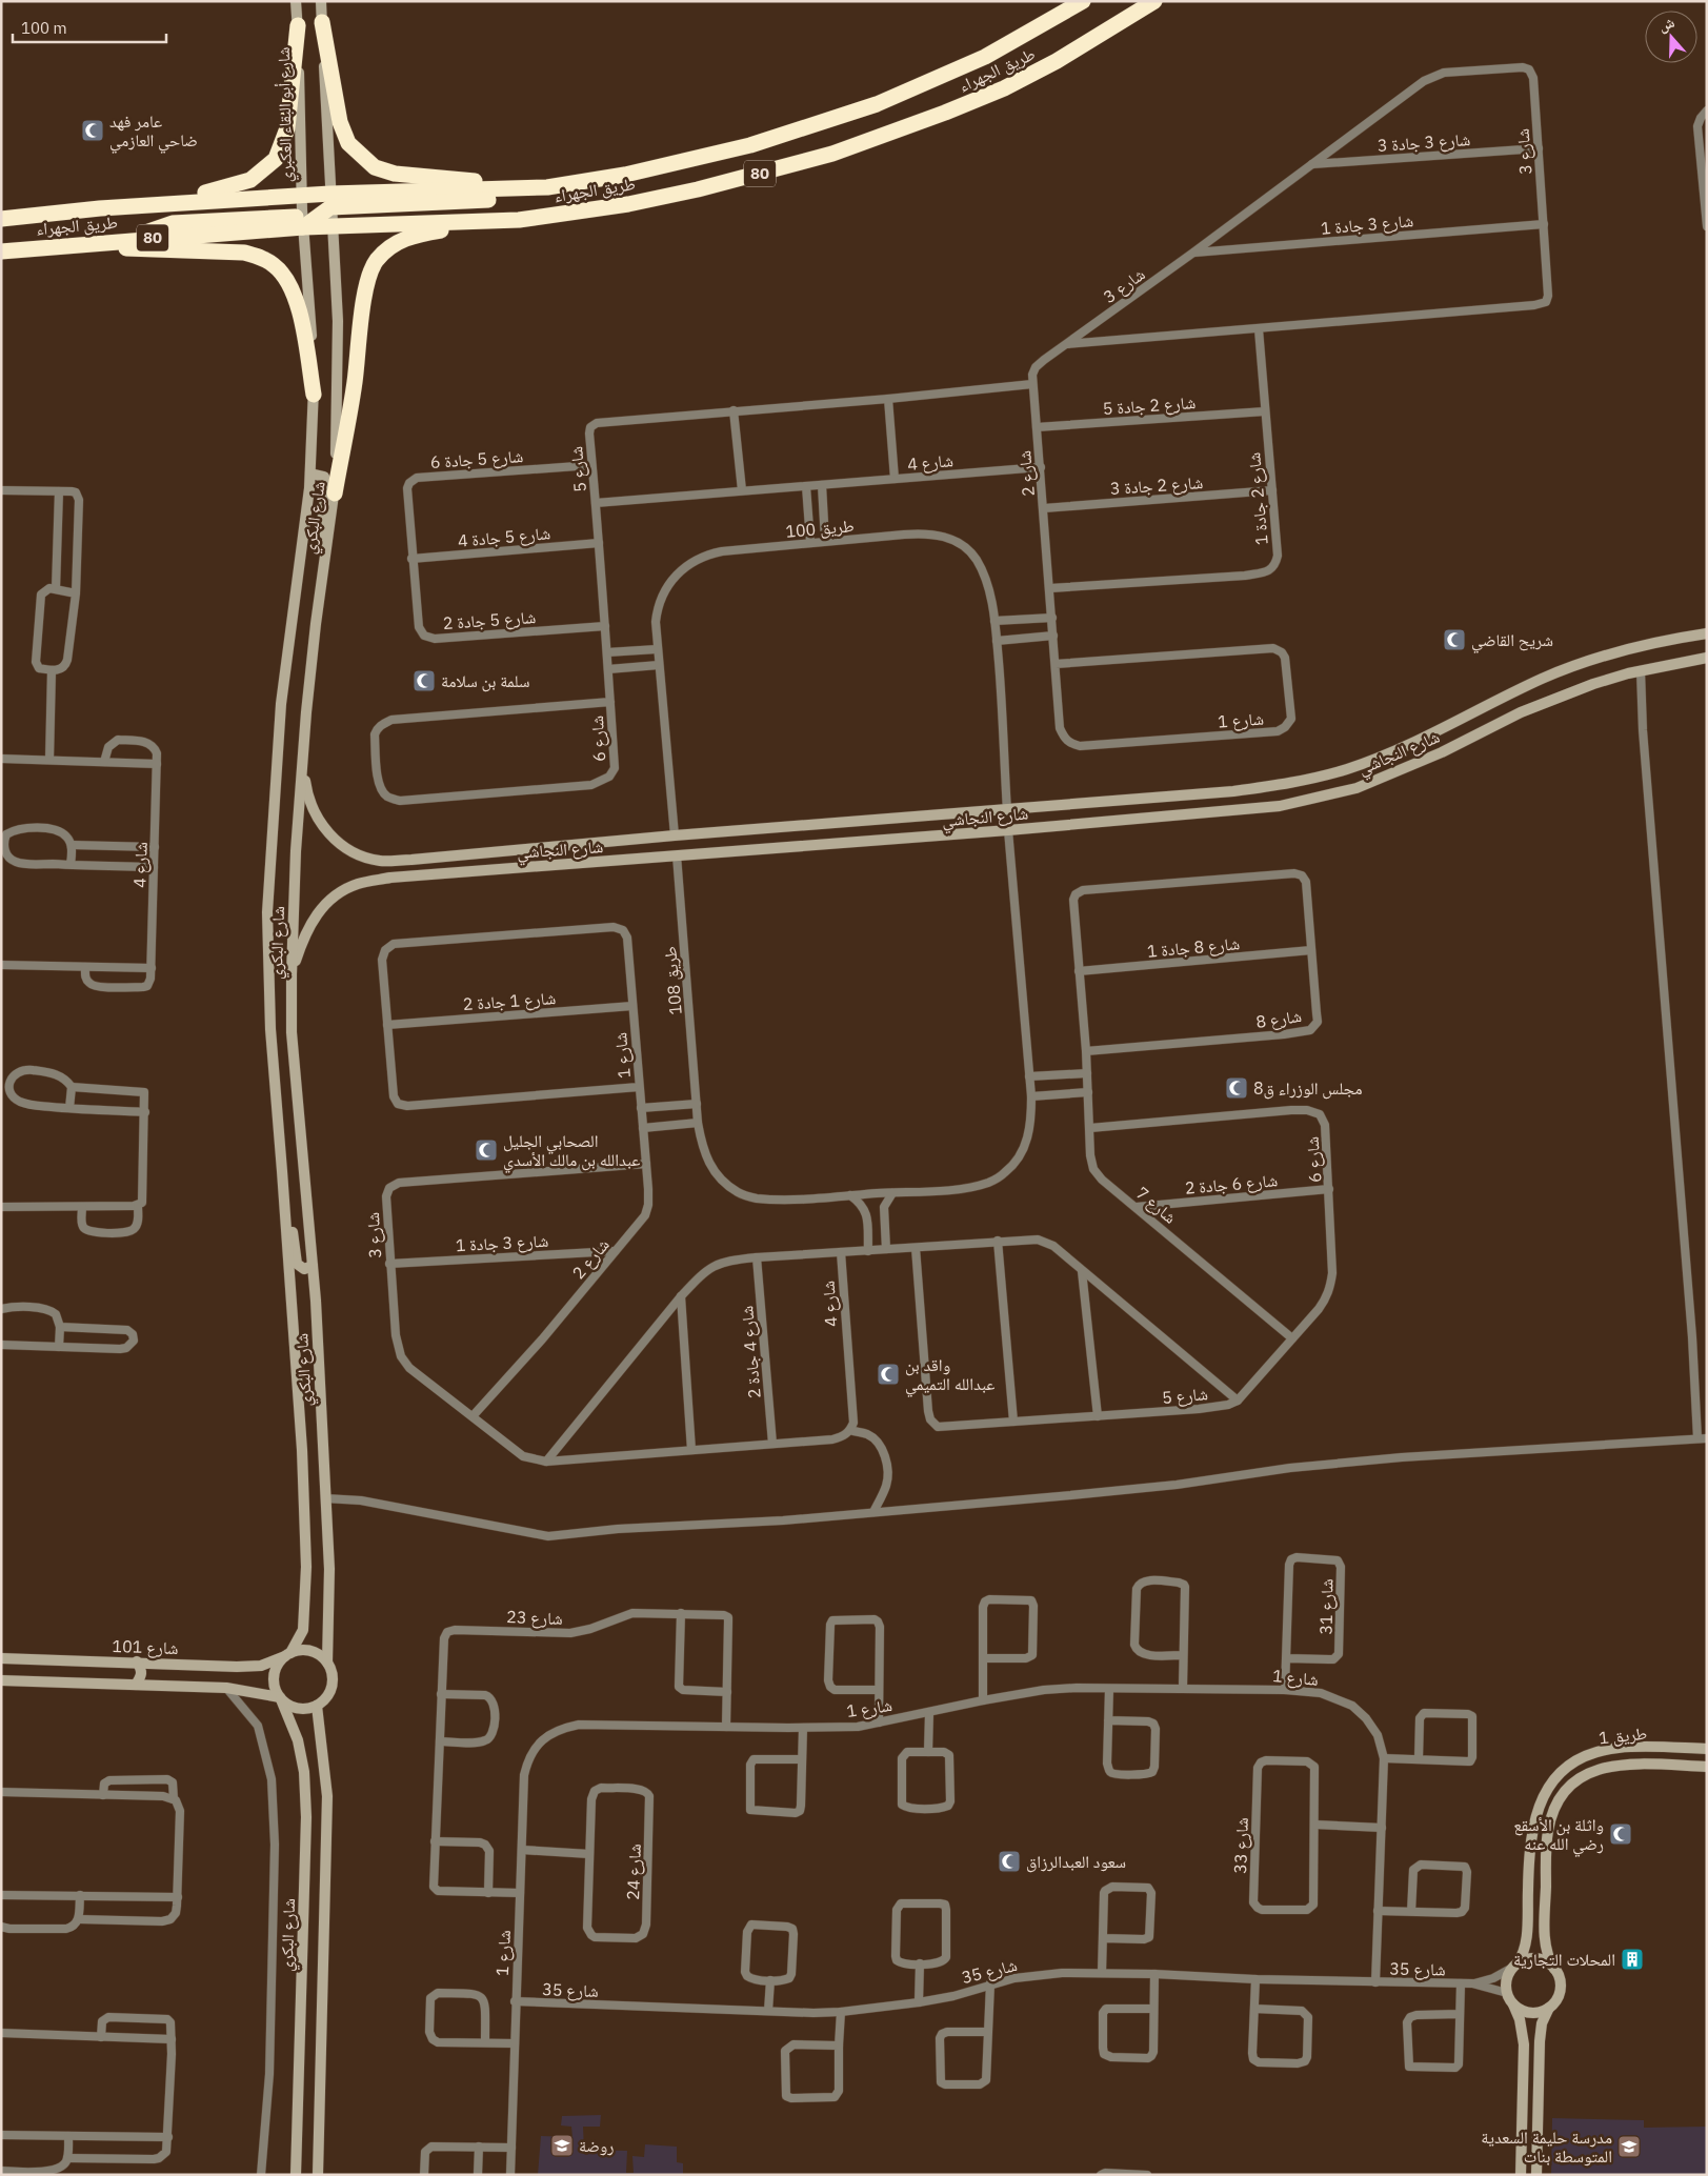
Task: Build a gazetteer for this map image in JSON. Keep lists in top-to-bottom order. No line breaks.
{"streets":{"highway":["طريق الجهراء","80"],"main road":["شارع أبو البقاء العكبري","شارع البكري","شارع النجاشي","شارع 101","طريق 1"],"street":["شارع 3 جادة 3","شارع 3","شارع 3 جادة 1","شارع 2 جادة 5","شارع 5 جادة 6","شارع 4","شارع 5","شارع 2","شارع 2 جادة 3","شارع 2 جادة 1","طريق 100","شارع 5 جادة 4","شارع 5 جادة 2","شارع 1","شارع 6","شارع 8 جادة 1","طريق 108","شارع 1 جادة 2","شارع 8","شارع 6 جادة 2","شارع 7","شارع 4 جادة 2","شارع 31","شارع 23","شارع 33","شارع 24","شارع 35"]},"crossings":[["طريق الجهراء","شارع أبو البقاء العكبري"],["طريق الجهراء","شارع البكري"],["شارع أبو البقاء العكبري","شارع البكري"],["شارع 3 جادة 3","شارع 3"],["شارع 3","شارع 3 جادة 1"],["شارع 3","شارع 2"],["شارع 3","شارع 2 جادة 1"],["شارع 3 جادة 1","شارع 2"],["شارع 2 جادة 5","شارع 2"],["شارع 2 جادة 5","شارع 2 جادة 1"],["شارع 5 جادة 6","شارع 5"],["شارع 5 جادة 6","شارع 5 جادة 4"],["شارع 5 جادة 6","شارع 5 جادة 2"],["شارع 4","شارع 5"],["شارع 4","شارع 2"],["شارع 5","شارع 2"],["شارع 5","شارع 5 جادة 4"],["شارع 5","شارع 5 جادة 2"],["شارع 5","شارع 6"],["شارع 2","شارع 2 جادة 3"],["شارع 2","شارع 2 جادة 1"],["شارع 2","شارع 1"],["شارع 2 جادة 3","شارع 2 جادة 1"],["شارع البكري","شارع النجاشي"],["شارع البكري","شارع 101"],["طريق 100","شارع النجاشي"],["شارع 5 جادة 4","شارع 5 جادة 2"],["شارع 1","شارع 1 جادة 2"],["شارع 1","شارع 31"],["شارع 1","شارع 23"],["شارع 1","شارع 35"],["شارع 6","شارع 6 جادة 2"],["شارع 6","شارع 7"],["شارع النجاشي","طريق 108"],["شارع 8 جادة 1","شارع 8"],["شارع 8","شارع 7"],["شارع 6 جادة 2","شارع 7"],["طريق 1","شارع 35"]],"places":{"mosque":["عامر فهد ضاحي العازمي","شريح القاضي","سلمة بن سلامة","مجلس الوزراء ق8","الصحابي الجليل عبدالله بن مالك الأسدي","واقد بن عبدالله التميمي","واثلة بن الأسقع رضي الله عنه","سعود العبدالرزاق"],"building":["المحلات التجارية"],"school or university":["روضة","مدرسة حليمة السعدية المتوسطة بنات"]},"scale_bar":"100 m","north":"top"}
